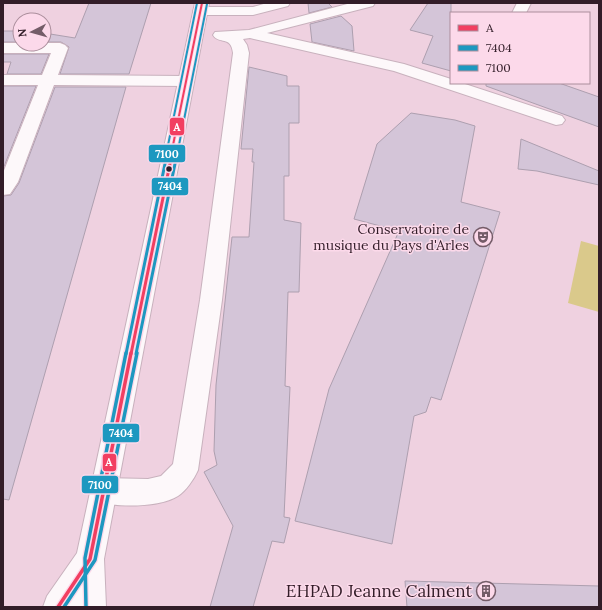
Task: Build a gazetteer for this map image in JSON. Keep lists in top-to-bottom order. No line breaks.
{"places":{"theatre":["Conservatoire de musique du Pays d'Arles"],"building":["EHPAD Jeanne Calment"]},"lines":["transit line A","transit line 7100","transit line 7404"],"legend":["A","7404","7100"],"north":"left"}
